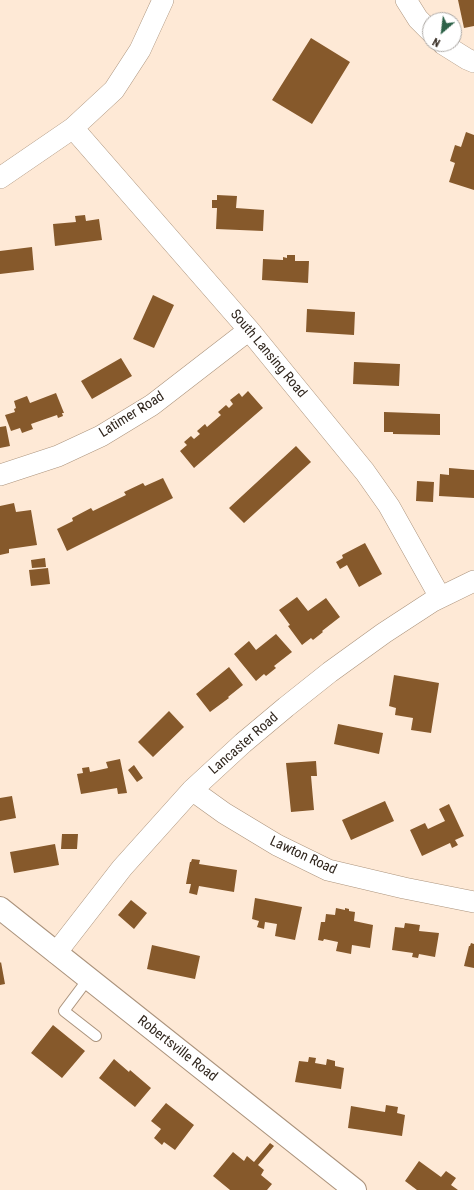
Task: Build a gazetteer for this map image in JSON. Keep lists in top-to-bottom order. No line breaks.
{"streets":{"street":["South Lansing Road","Latimer Road","Lancaster Road","Lawton Road","Robertsville Road"]},"crossings":[["South Lansing Road","Latimer Road"],["South Lansing Road","Lancaster Road"],["Lancaster Road","Lawton Road"],["Lancaster Road","Robertsville Road"]],"north":"bottom left"}
